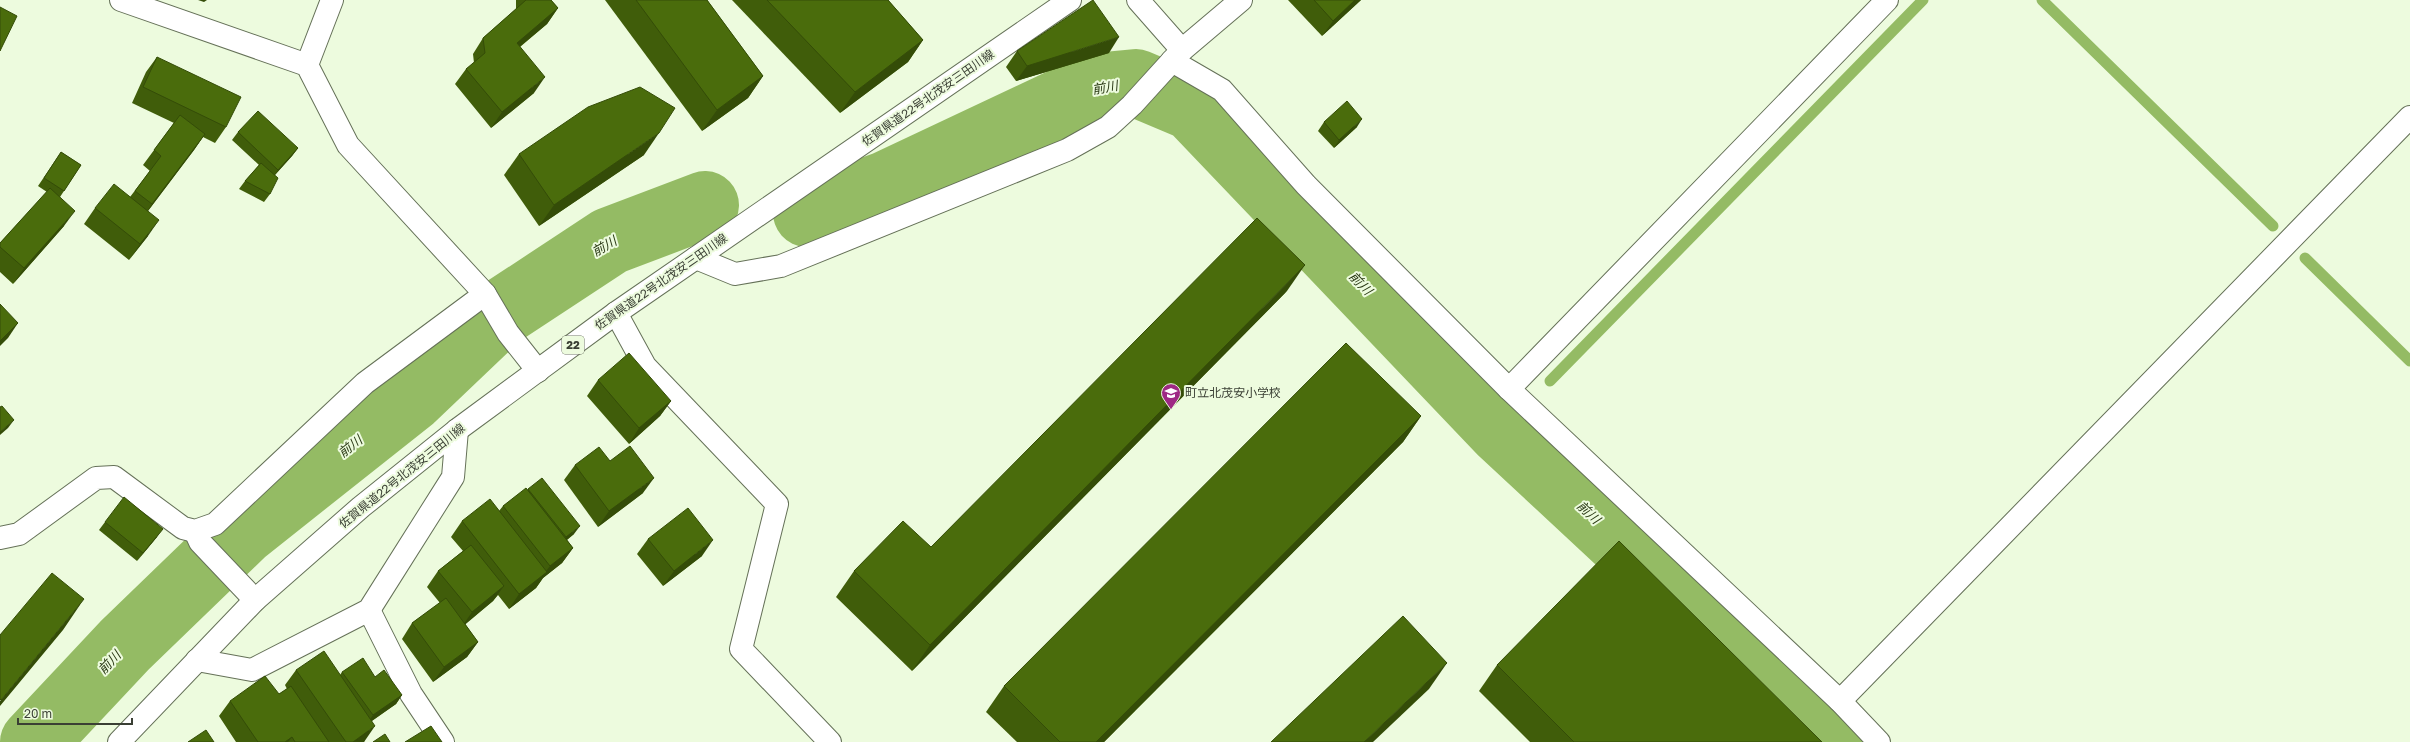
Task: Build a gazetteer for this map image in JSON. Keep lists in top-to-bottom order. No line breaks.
{"streets":{"street":["佐賀県道22号北茂安三田川線","22"]},"water":["前川"],"places":{"school or university":["町立北茂安小学校"]},"scale_bar":"20 m"}
